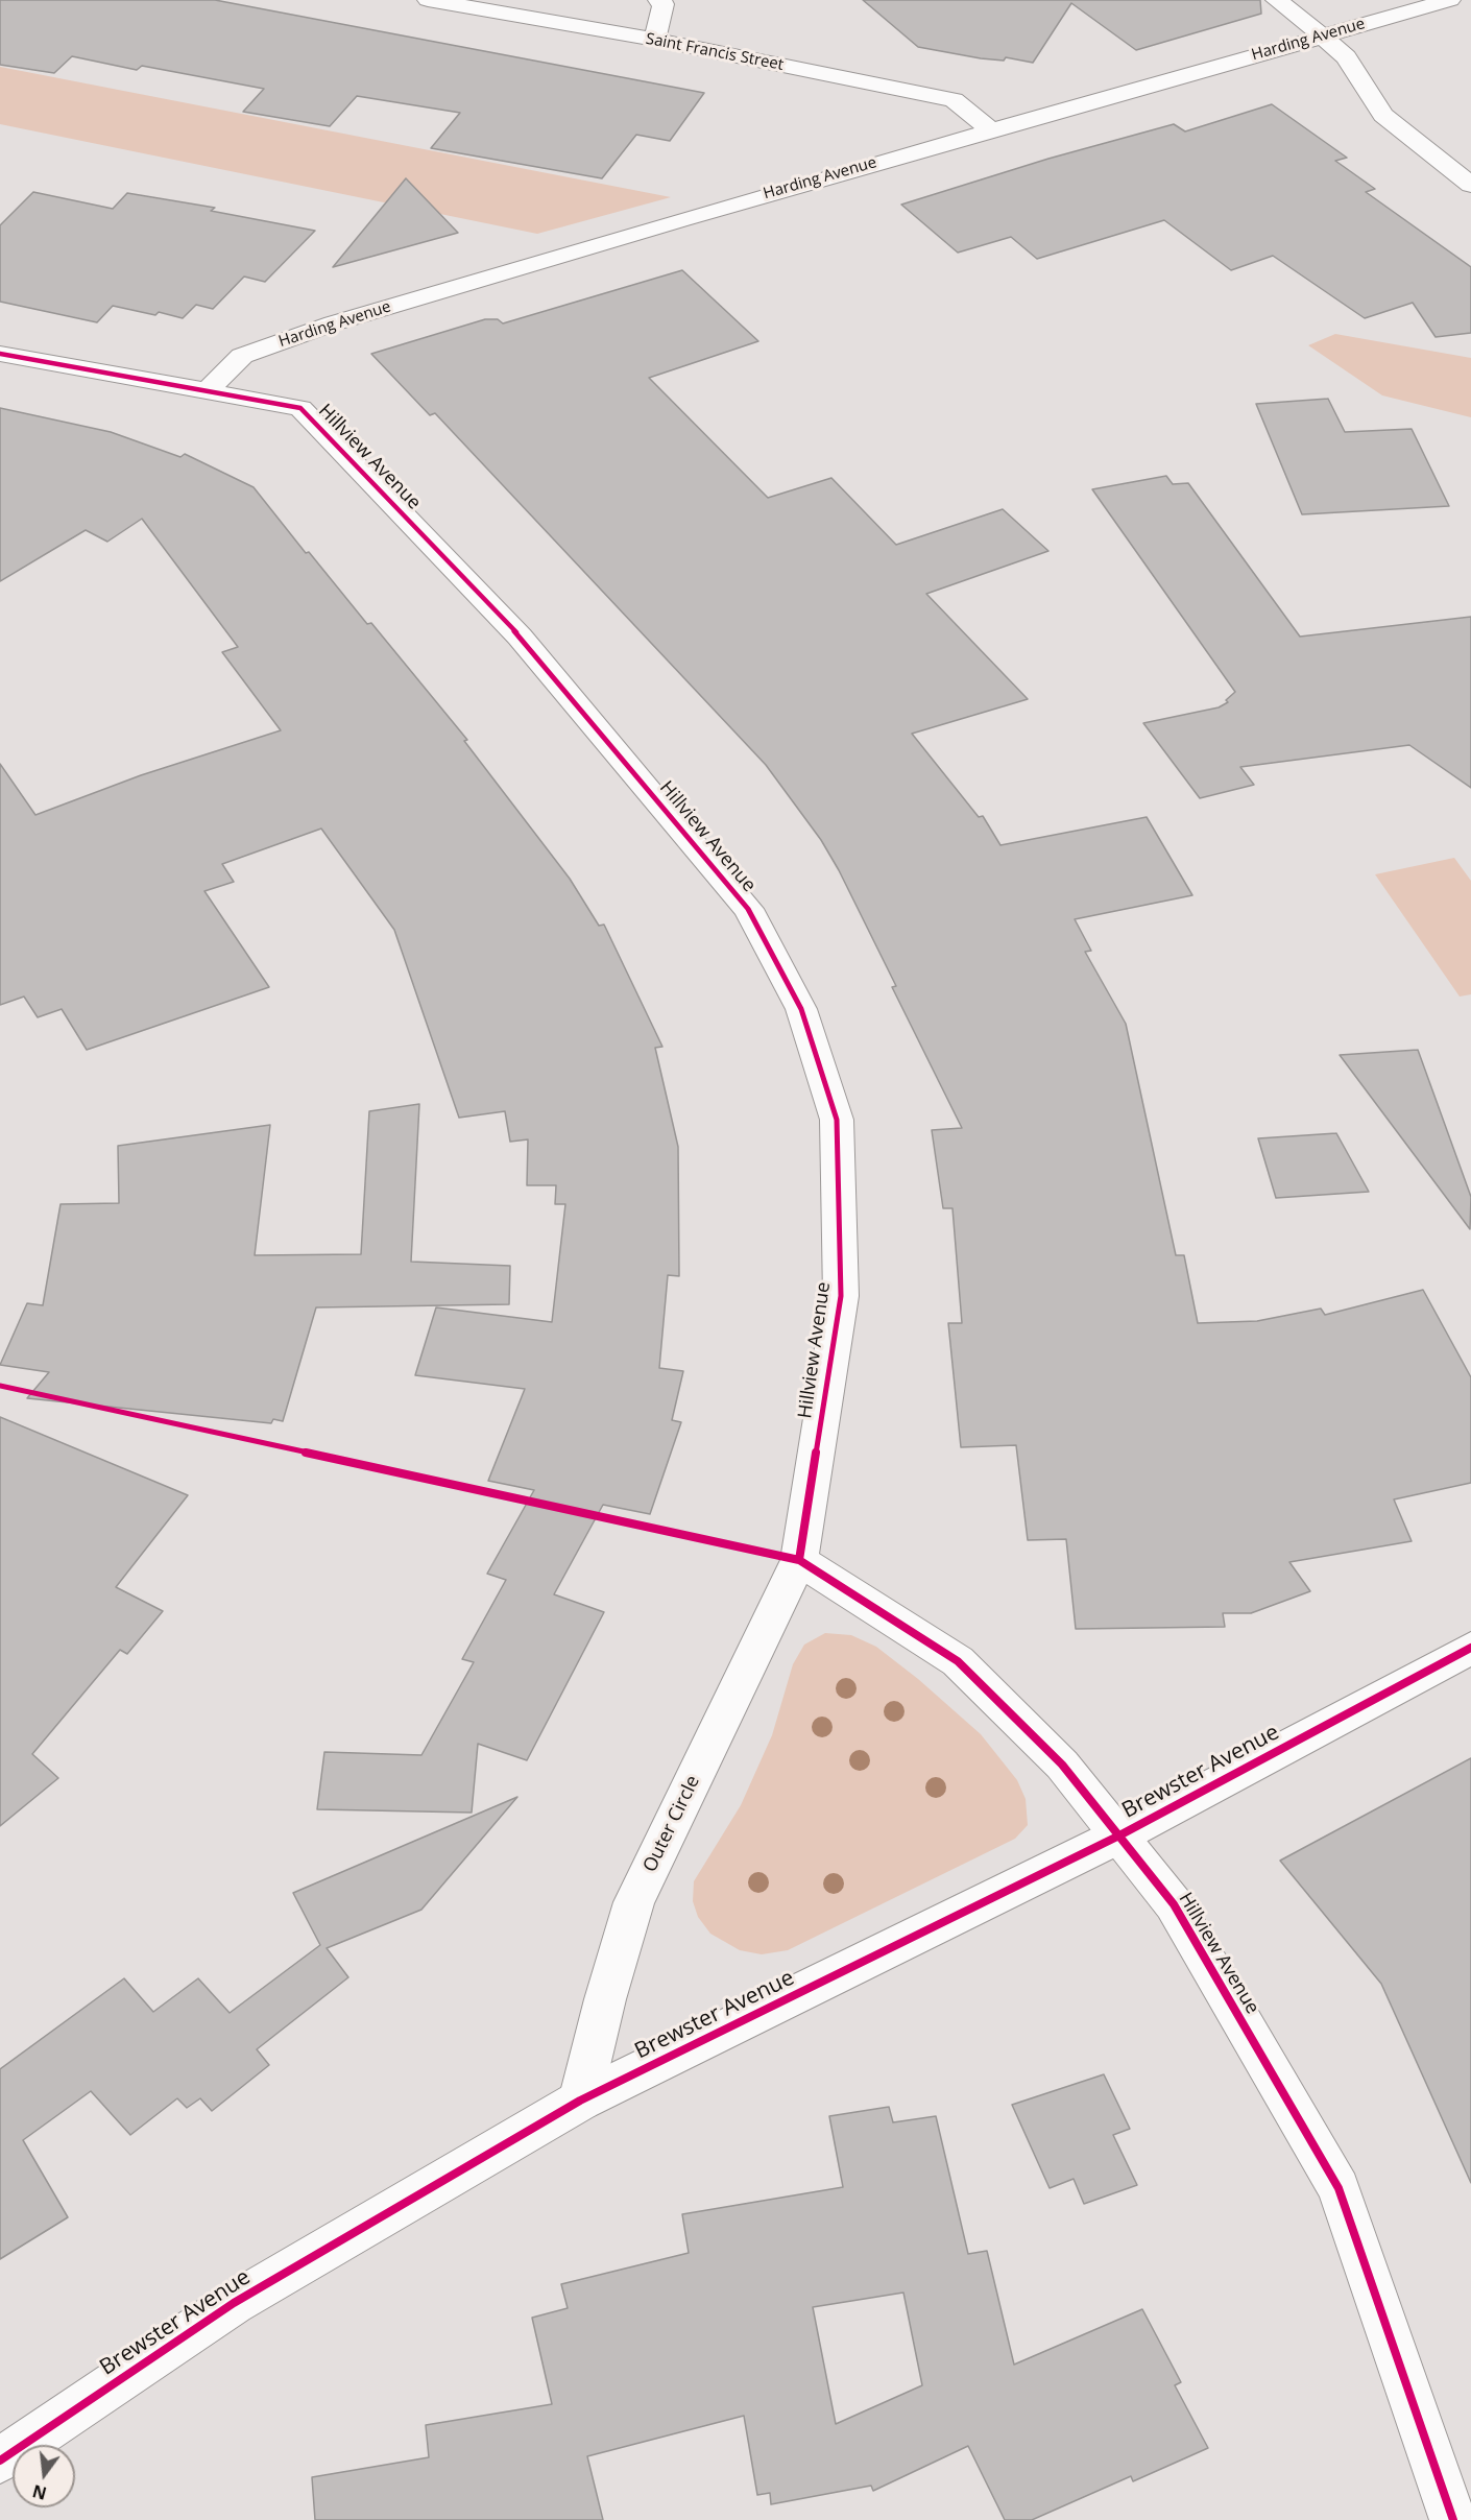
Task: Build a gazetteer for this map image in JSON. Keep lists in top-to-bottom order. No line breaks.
{"streets":{"street":["Harding Avenue","Saint Francis Street","Hillview Avenue","Brewster Avenue","Outer Circle"]},"crossings":[["Harding Avenue","Saint Francis Street"],["Harding Avenue","Hillview Avenue"],["Hillview Avenue","Brewster Avenue"],["Hillview Avenue","Outer Circle"],["Brewster Avenue","Outer Circle"]],"north":"bottom"}
